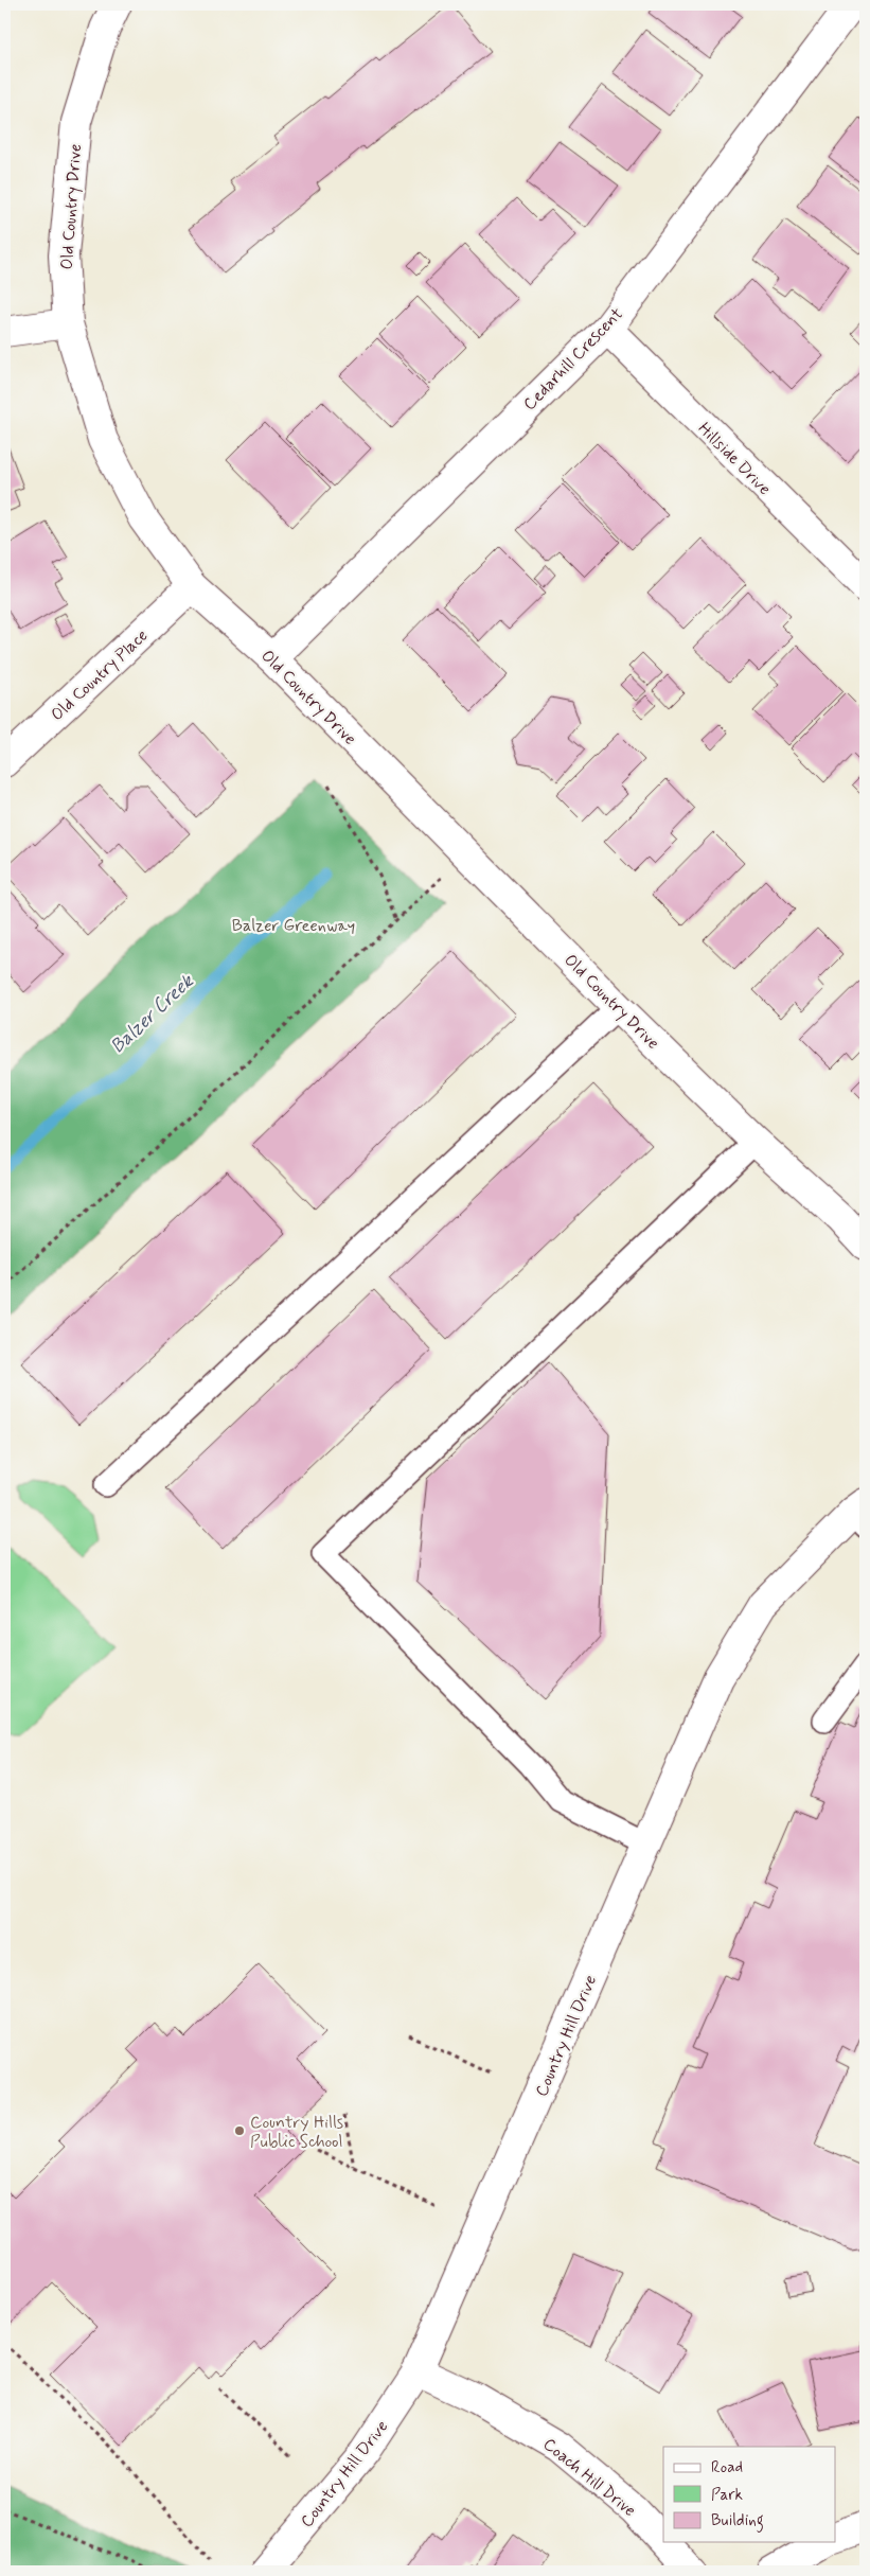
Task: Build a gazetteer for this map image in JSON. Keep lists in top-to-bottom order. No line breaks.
{"streets":{"street":["Old Country Drive","Cedarhill Crescent","Hillside Drive","Old Country Place","Country Hill Drive","Coach Hill Drive"]},"crossings":[["Old Country Drive","Cedarhill Crescent"],["Old Country Drive","Old Country Place"],["Cedarhill Crescent","Hillside Drive"],["Country Hill Drive","Coach Hill Drive"]],"water":["Balzer Creek"],"parks":["Balzer Greenway"],"places":["Country Hills Public School"],"legend":["Road","Park","Building"]}
